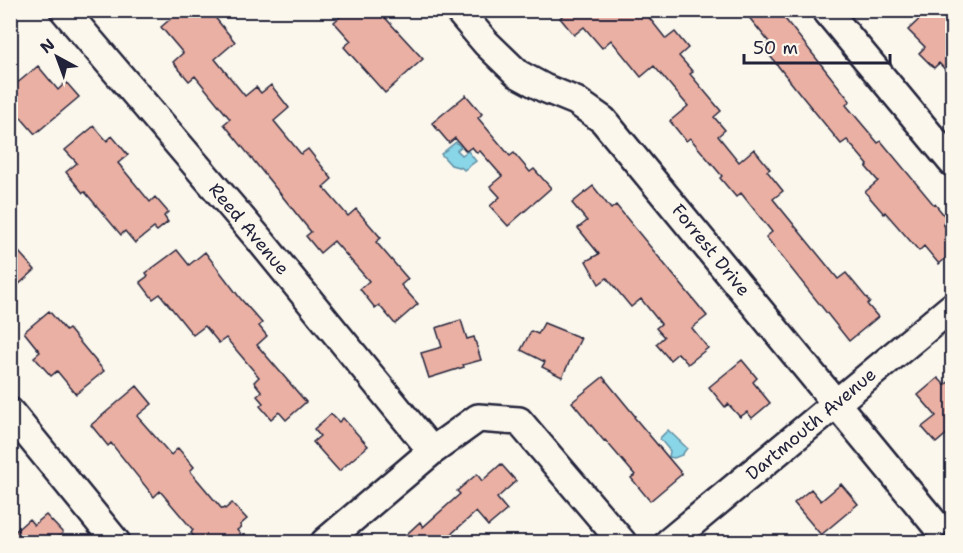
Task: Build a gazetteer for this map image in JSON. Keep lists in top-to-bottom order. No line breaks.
{"streets":{"street":["Reed Avenue","Forrest Drive","Dartmouth Avenue"]},"crossings":[["Forrest Drive","Dartmouth Avenue"]],"scale_bar":"50 m","north":"top left"}
